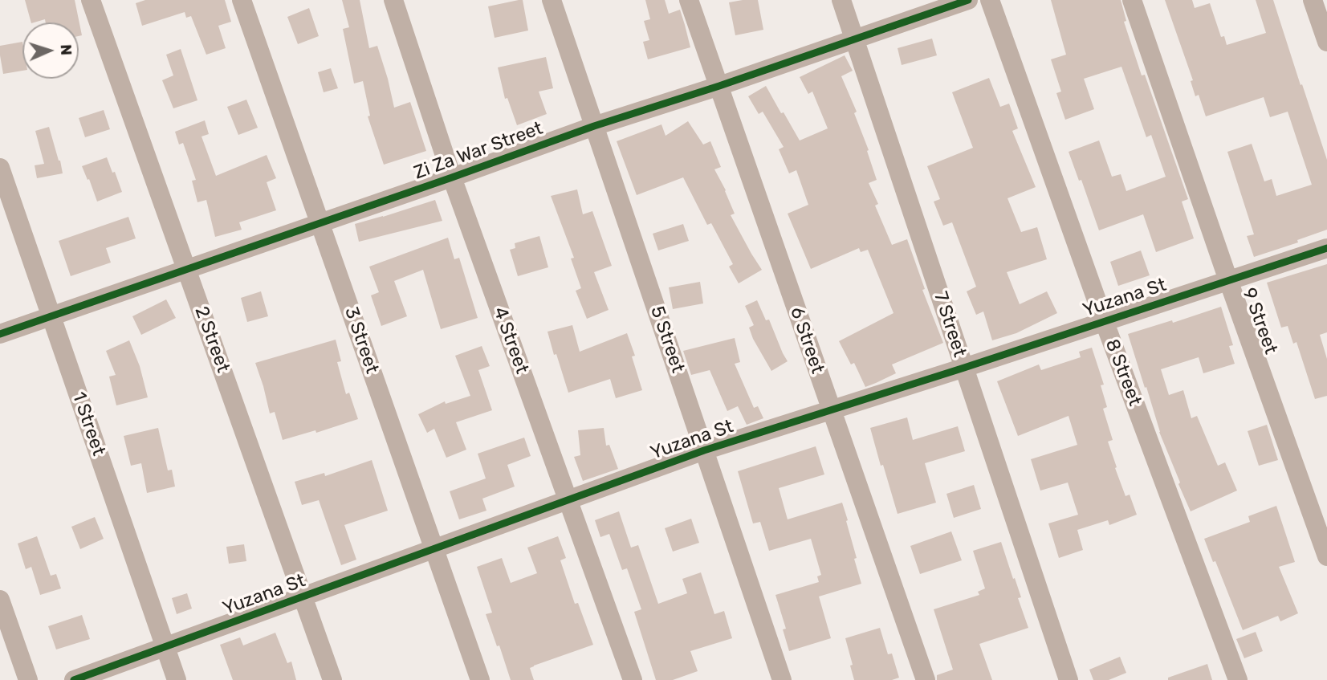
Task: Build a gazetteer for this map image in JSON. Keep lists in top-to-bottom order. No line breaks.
{"streets":{"street":["Zi Za War Street","Yuzana St","9 Street","7 Street","2 Street","5 Street","3 Street","4 Street","6 Street","8 Street","1 Street"]},"crossings":[["Zi Za War Street","7 Street"],["Zi Za War Street","2 Street"],["Zi Za War Street","5 Street"],["Zi Za War Street","3 Street"],["Zi Za War Street","4 Street"],["Zi Za War Street","6 Street"],["Zi Za War Street","1 Street"],["Yuzana St","9 Street"],["Yuzana St","7 Street"],["Yuzana St","2 Street"],["Yuzana St","5 Street"],["Yuzana St","3 Street"],["Yuzana St","4 Street"],["Yuzana St","6 Street"],["Yuzana St","8 Street"],["Yuzana St","1 Street"]],"north":"right"}
